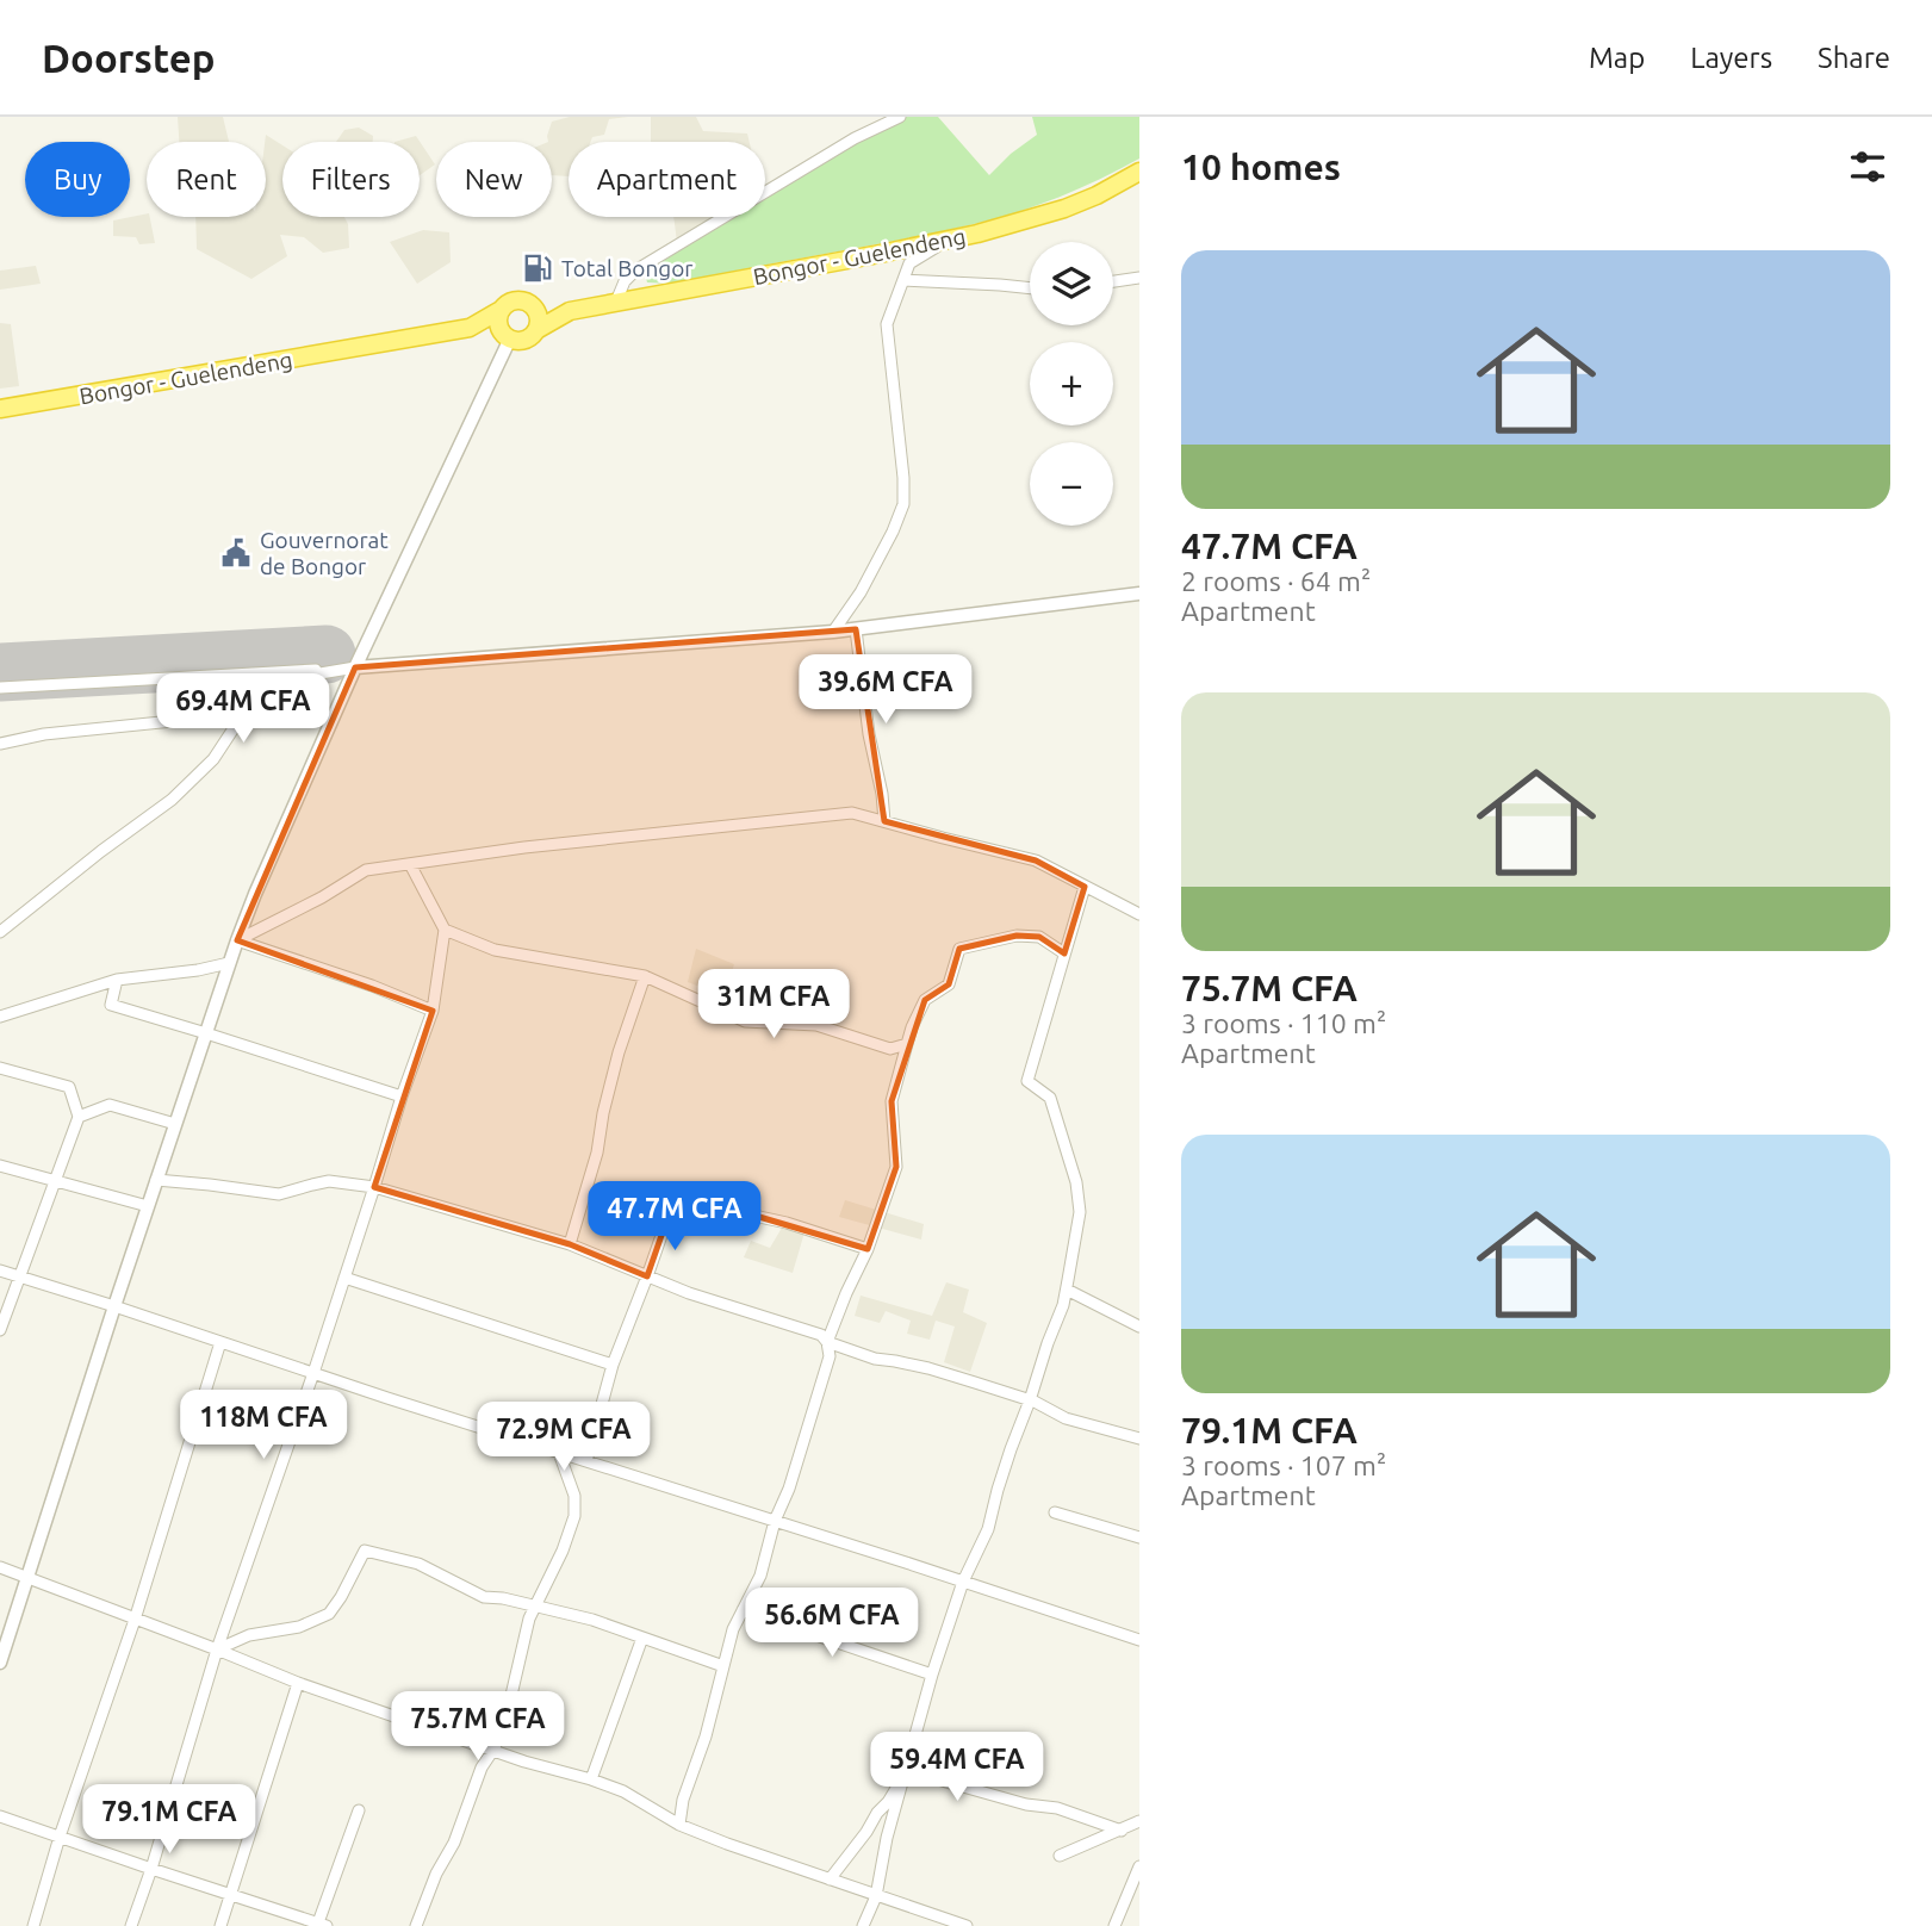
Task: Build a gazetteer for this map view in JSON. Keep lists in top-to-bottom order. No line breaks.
{"streets":{"highway":["Bongor - Guelendeng"]},"places":{"fuel station":["Total Bongor"],"public building":["Gouvernorat de Bongor"]},"page":{"header":"Doorstep","nav":["Map","Layers","Share"],"heading":"10 homes","chip":["Buy","Rent","Filters","New","Apartment"],"list":[{"name":"47.7M CFA","note":"2 rooms · 64 m² · Apartment"},{"name":"75.7M CFA","note":"3 rooms · 110 m² · Apartment"},{"name":"79.1M CFA","note":"3 rooms · 107 m² · Apartment"}],"map_buttons":["+","−"],"price":["39.6M CFA","69.4M CFA","31M CFA","47.7M CFA","118M CFA","72.9M CFA","56.6M CFA","75.7M CFA","59.4M CFA","79.1M CFA"]}}
